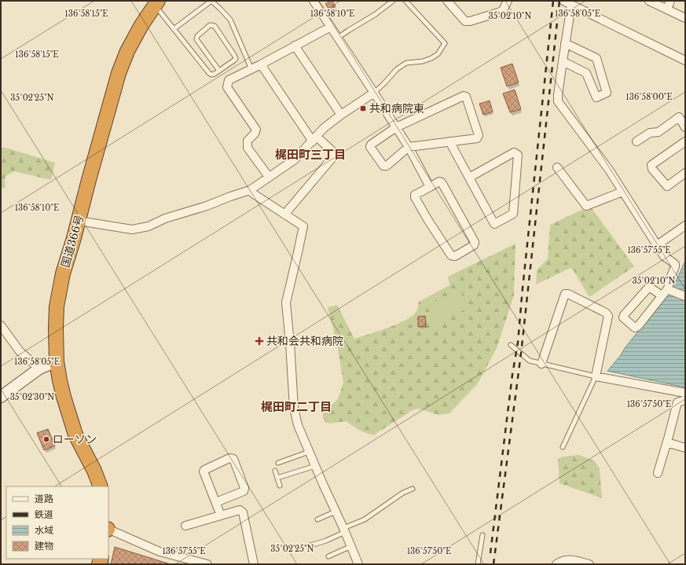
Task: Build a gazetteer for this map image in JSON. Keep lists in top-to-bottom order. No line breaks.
{"streets":{"highway":["国道366号"]},"districts":["梶田町三丁目","梶田町二丁目"],"places":{"transit":["共和病院東"],"health":["共和会共和病院"],"other":["ローソン"]},"legend":["道路","鉄道","水域","建物"],"coordinates":["136°58'15\"E","136°58'10\"E","136°58'05\"E","35°02'10\"N","136°58'00\"E","35°02'25\"N","136°57'55\"E","35°02'30\"N","136°57'50\"E"]}
